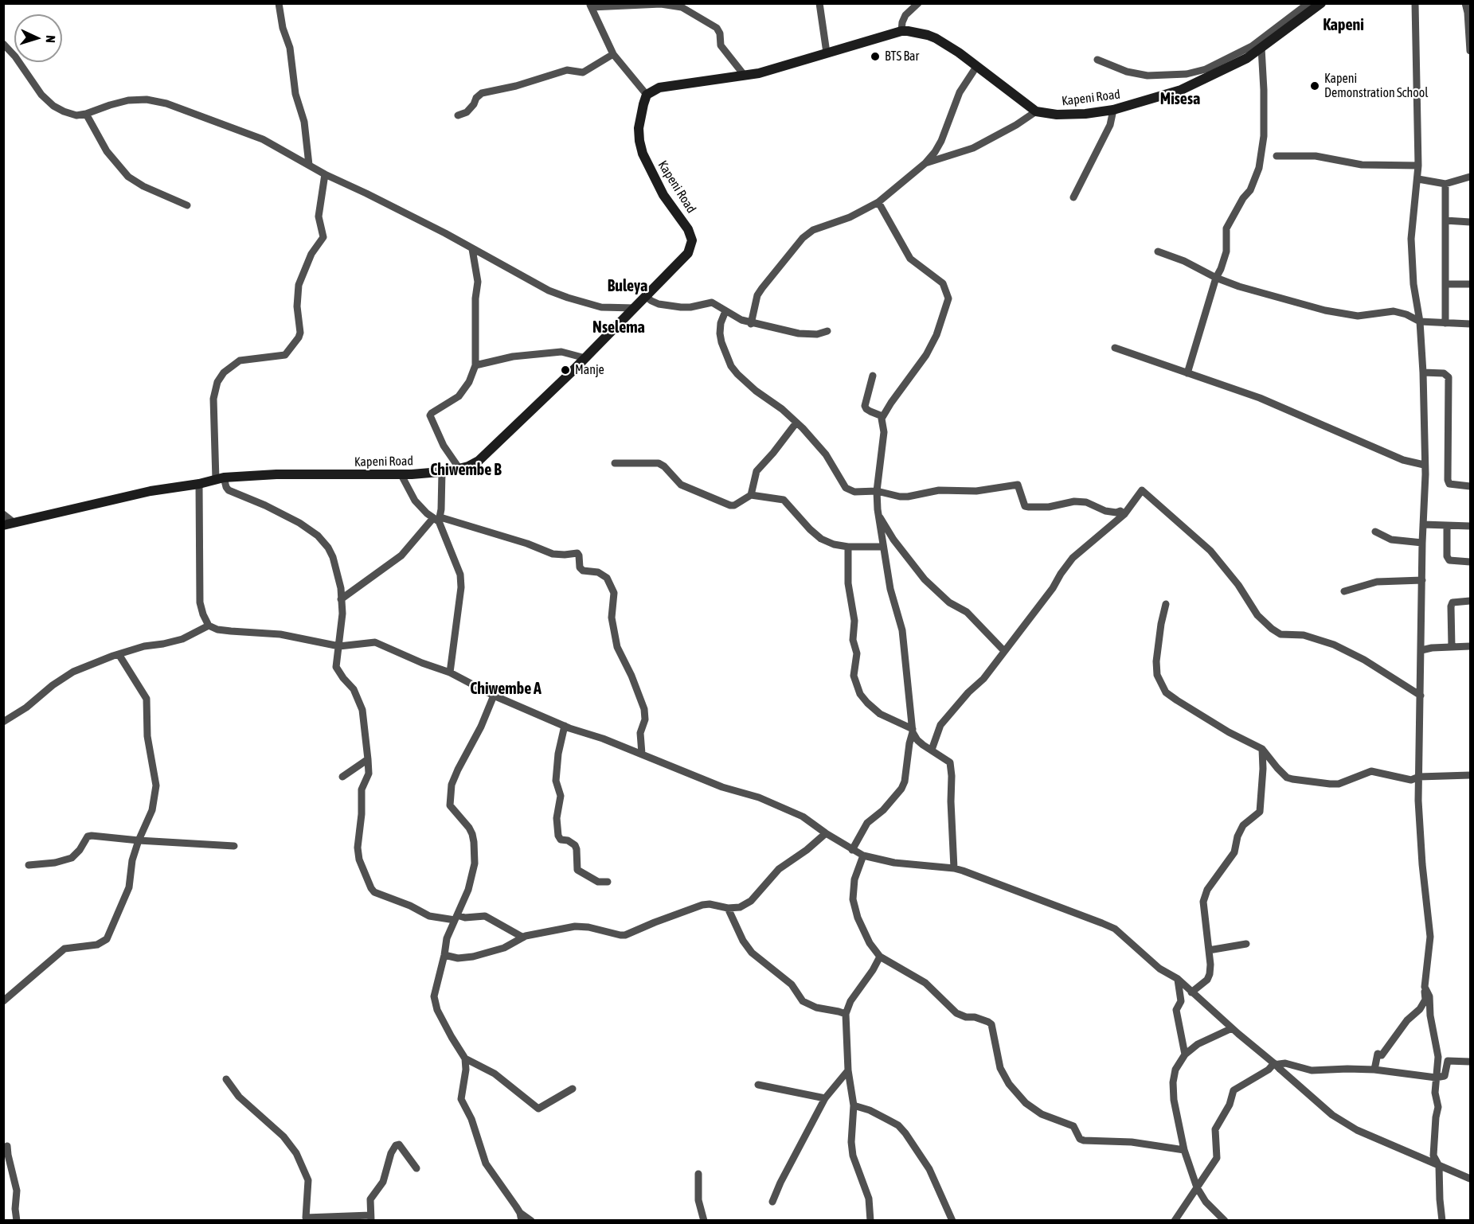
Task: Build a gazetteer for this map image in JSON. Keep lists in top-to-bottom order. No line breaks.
{"streets":{"main road":["Kapeni Road"]},"districts":["Kapeni","Misesa","Buleya","Nselema","Chiwembe B","Chiwembe A"],"places":["BTS Bar","Kapeni Demonstration School","Manje"],"north":"right"}
